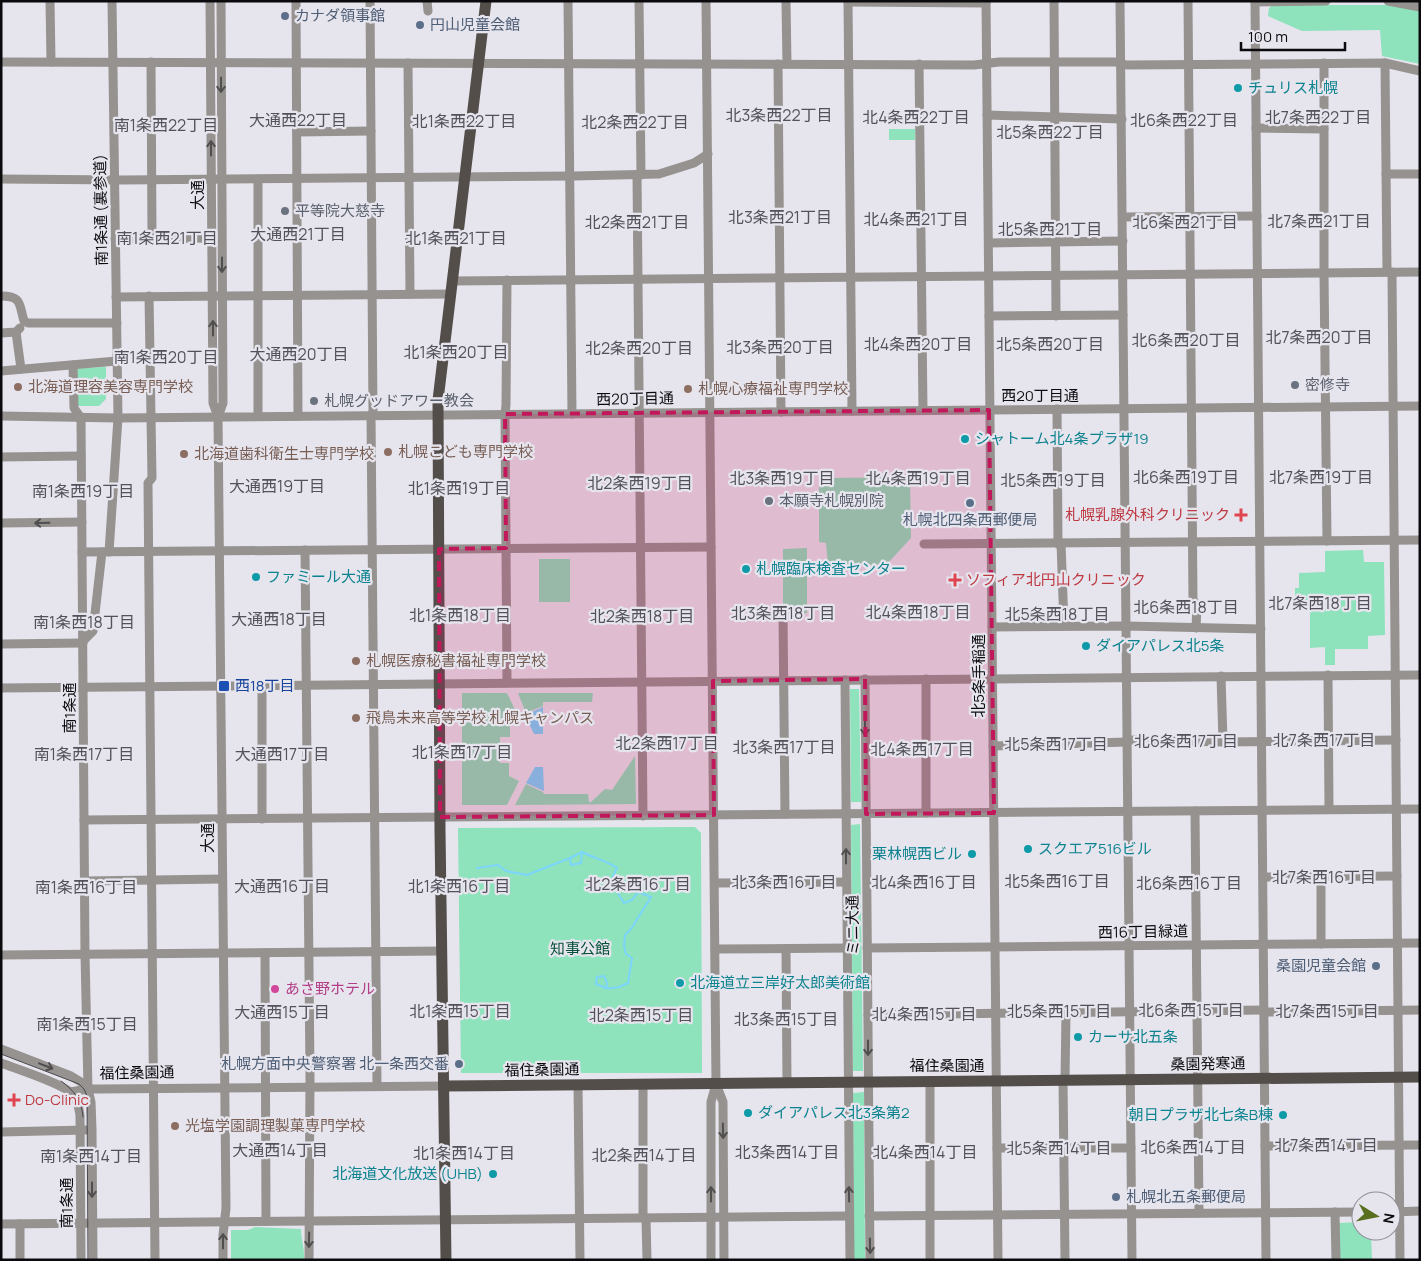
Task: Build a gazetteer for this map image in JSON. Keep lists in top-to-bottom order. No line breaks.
{"streets":{"main road":["桑園発寒通","福住桑園通"],"street":["大通","南1条通 (裏参道)","西20丁目通","北5条手稲通","南1条通","ミニ大通","西16丁目緑道"]},"crossings":[["大通","西20丁目通"],["大通","福住桑園通"],["南1条通 (裏参道)","西20丁目通"],["南1条通 (裏参道)","南1条通"],["西20丁目通","北5条手稲通"],["西20丁目通","南1条通"],["北5条手稲通","西16丁目緑道"],["北5条手稲通","桑園発寒通"],["北5条手稲通","福住桑園通"],["南1条通","福住桑園通"],["ミニ大通","西16丁目緑道"],["ミニ大通","福住桑園通"],["桑園発寒通","福住桑園通"]],"districts":["北3条西22丁目","北4条西22丁目","北7条西22丁目","大通西22丁目","北6条西22丁目","北1条西22丁目","北2条西22丁目","南1条西22丁目","北5条西22丁目","北3条西21丁目","北4条西21丁目","北7条西21丁目","北2条西21丁目","北6条西21丁目","北5条西21丁目","大通西21丁目","南1条西21丁目","北1条西21丁目","北7条西20丁目","北6条西20丁目","北4条西20丁目","北5条西20丁目","北3条西20丁目","北2条西20丁目","北1条西20丁目","大通西20丁目","南1条西20丁目","北6条西19丁目","北7条西19丁目","北3条西19丁目","北4条西19丁目","北5条西19丁目","北2条西19丁目","大通西19丁目","北1条西19丁目","南1条西19丁目","北7条西18丁目","北6条西18丁目","北4条西18丁目","北3条西18丁目","北5条西18丁目","北1条西18丁目","北2条西18丁目","大通西18丁目","南1条西18丁目","北7条西17丁目","北6条西17丁目","北2条西17丁目","北5条西17丁目","北3条西17丁目","北4条西17丁目","北1条西17丁目","南1条西17丁目","大通西17丁目","北7条西16丁目","北5条西16丁目","北3条西16丁目","北4条西16丁目","北6条西16丁目","北2条西16丁目","大通西16丁目","北1条西16丁目","南1条西16丁目","北6条西15丁目","北1条西15丁目","北5条西15丁目","北7条西15丁目","大通西15丁目","北4条西15丁目","北2条西15丁目","北3条西15丁目","南1条西15丁目","北7条西14丁目","北6条西14丁目","北5条西14丁目","大通西14丁目","北3条西14丁目","北4条西14丁目","北1条西14丁目","北2条西14丁目","南1条西14丁目"],"parks":["知事公館"],"places":{"other":["カナダ領事館","円山児童会館","チュリス札幌","平等院大慈寺","密修寺","北海道理容美容専門学校","札幌心療福祉専門学校","札幌グッドアワー教会","シャトーム北4条プラザ19","札幌こども専門学校","北海道歯科衛生士専門学校","本願寺札幌別院","札幌北四条西郵便局","札幌臨床検査センター","ファミール大通","ダイアパレス北5条","札幌医療秘書福祉専門学校","飛鳥未来高等学校 札幌キャンパス","スクエア516ビル","栗林幌西ビル","桑園児童会館","北海道立三岸好太郎美術館","あさ野ホテル","カーサ北五条","札幌方面中央警察署 北一条西交番","ダイアパレス北3条第2","朝日プラザ北七条B棟","光塩学園調理製菓専門学校","北海道文化放送 (UHB)","札幌北五条郵便局"],"health":["札幌乳腺外科クリニック","ソフィア北円山クリニック","Do-Clinic"],"transit":["西18丁目"]},"scale_bar":"100 m","north":"right"}
